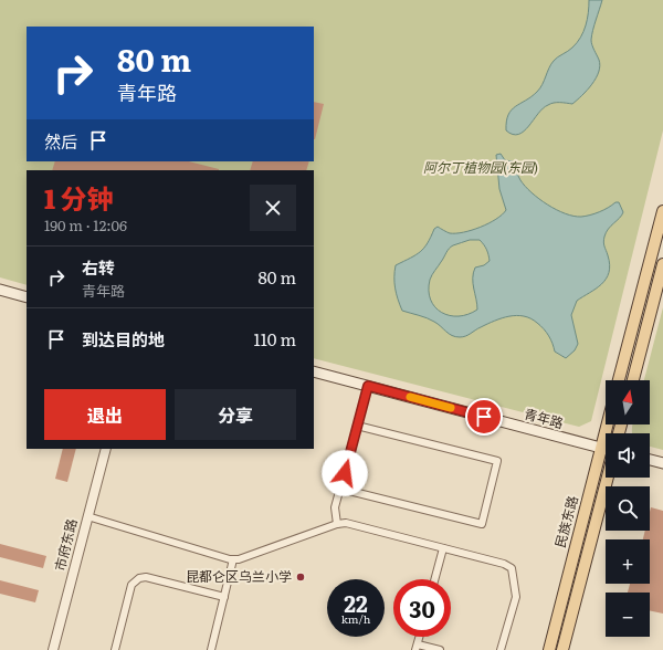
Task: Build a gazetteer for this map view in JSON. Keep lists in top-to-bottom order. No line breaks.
{"streets":{"main road":["青年路","民族东路"],"street":["市府东路"]},"crossings":[["青年路","民族东路"]],"parks":["阿尔丁植物园(东园)"],"places":["昆都仑区乌兰小学"],"north":"top","page":{"turn":["80 m","青年路"],"then":"然后","heading":["1 分钟","190 m · 12:06"],"list":[{"name":"右转","note":"青年路","value":"80 m"},{"name":"到达目的地","value":"110 m"}],"map_buttons":["+","−"],"buttons":["退出","分享"],"speed":"22 km/h","limit":"30"}}
